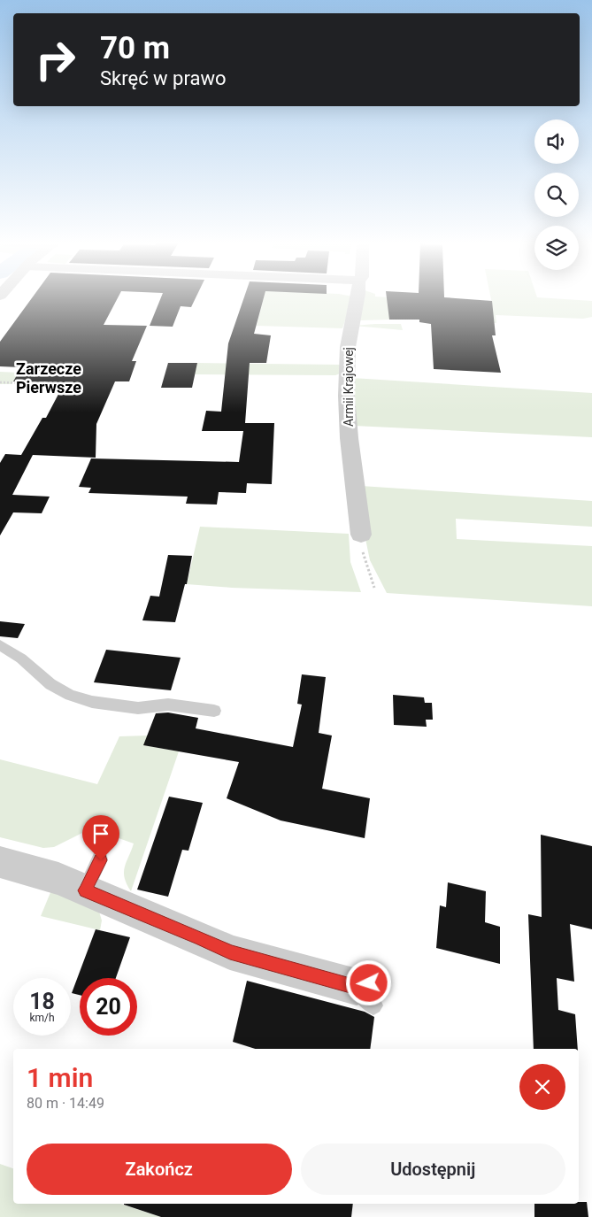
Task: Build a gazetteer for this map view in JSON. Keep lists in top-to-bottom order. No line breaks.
{"streets":{"street":["Armii Krajowej"]},"districts":["Zarzecze Pierwsze"],"page":{"turn":["70 m","Skręć w prawo"],"speed":"18 km/h","limit":"20","heading":["1 min","80 m · 14:49"],"buttons":["Zakończ","Udostępnij"]}}
